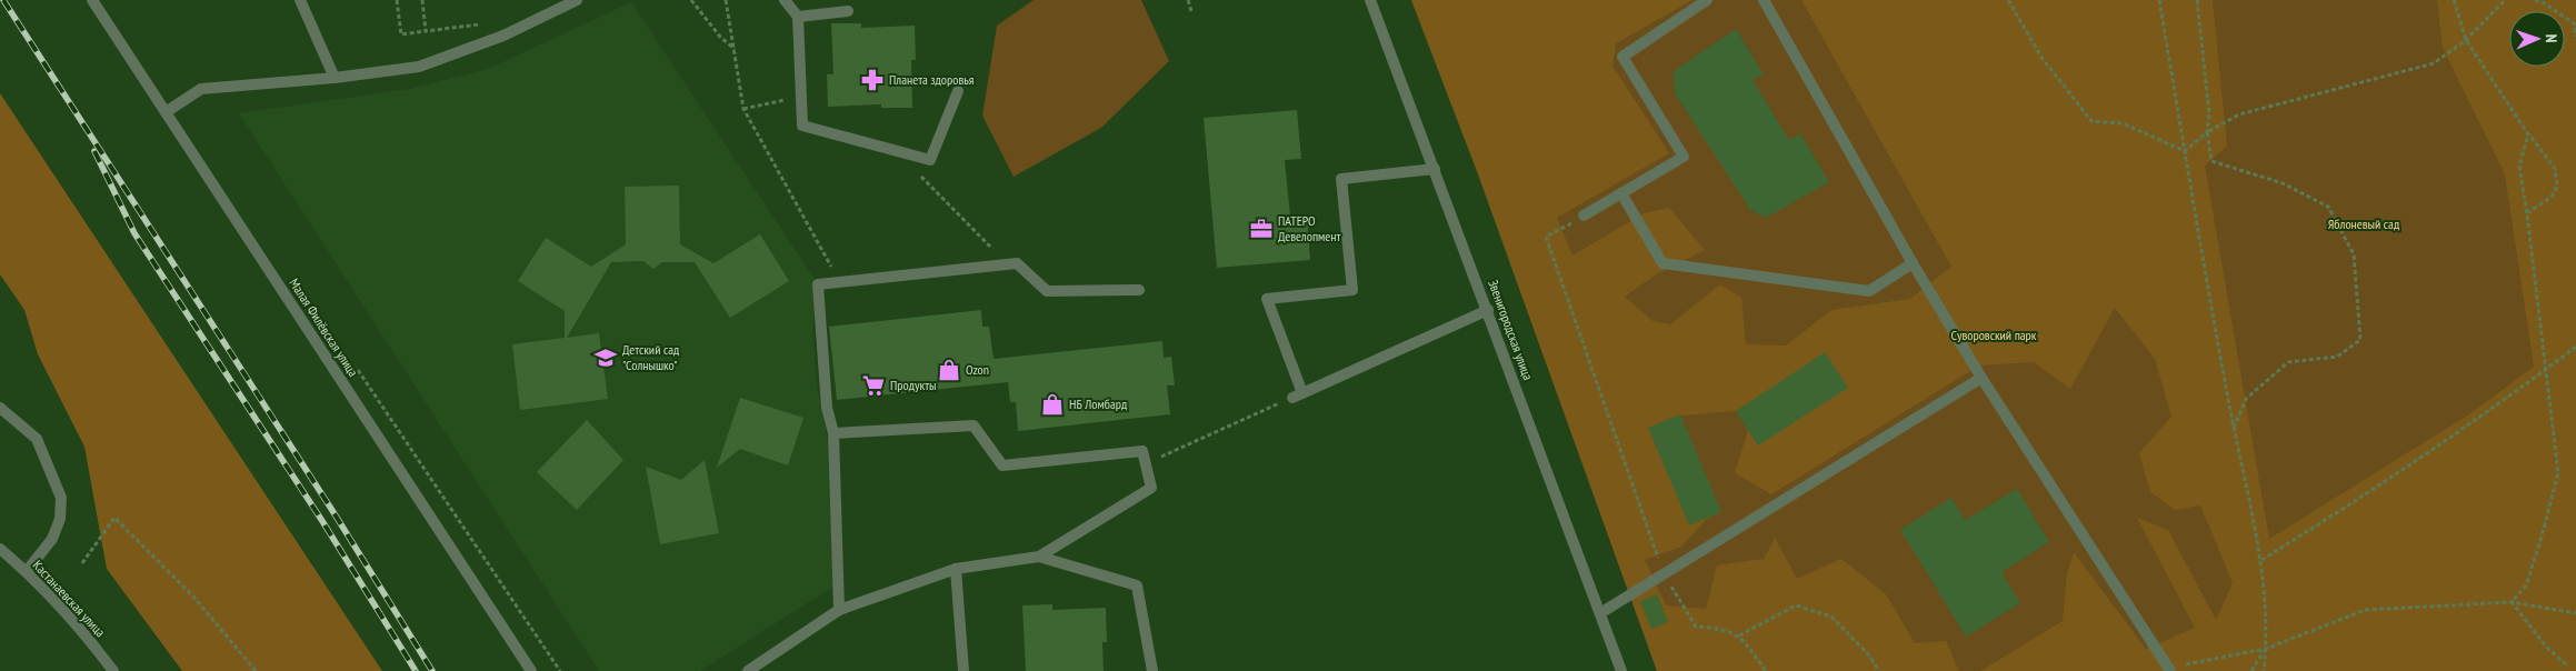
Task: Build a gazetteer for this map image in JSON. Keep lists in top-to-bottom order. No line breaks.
{"streets":{"street":["Малая Филёвская улица","Звенигородская улица","Кастанаевская улица"]},"parks":["Яблоневый сад","Суворовский парк"],"places":{"pharmacy":["Планета здоровья"],"office":["ПАТЕРО Девелопмент"],"school or university":["Детский сад \"Солнышко\""],"shop":["Ozon","НБ Ломбард"],"supermarket":["Продукты"]},"north":"right"}
